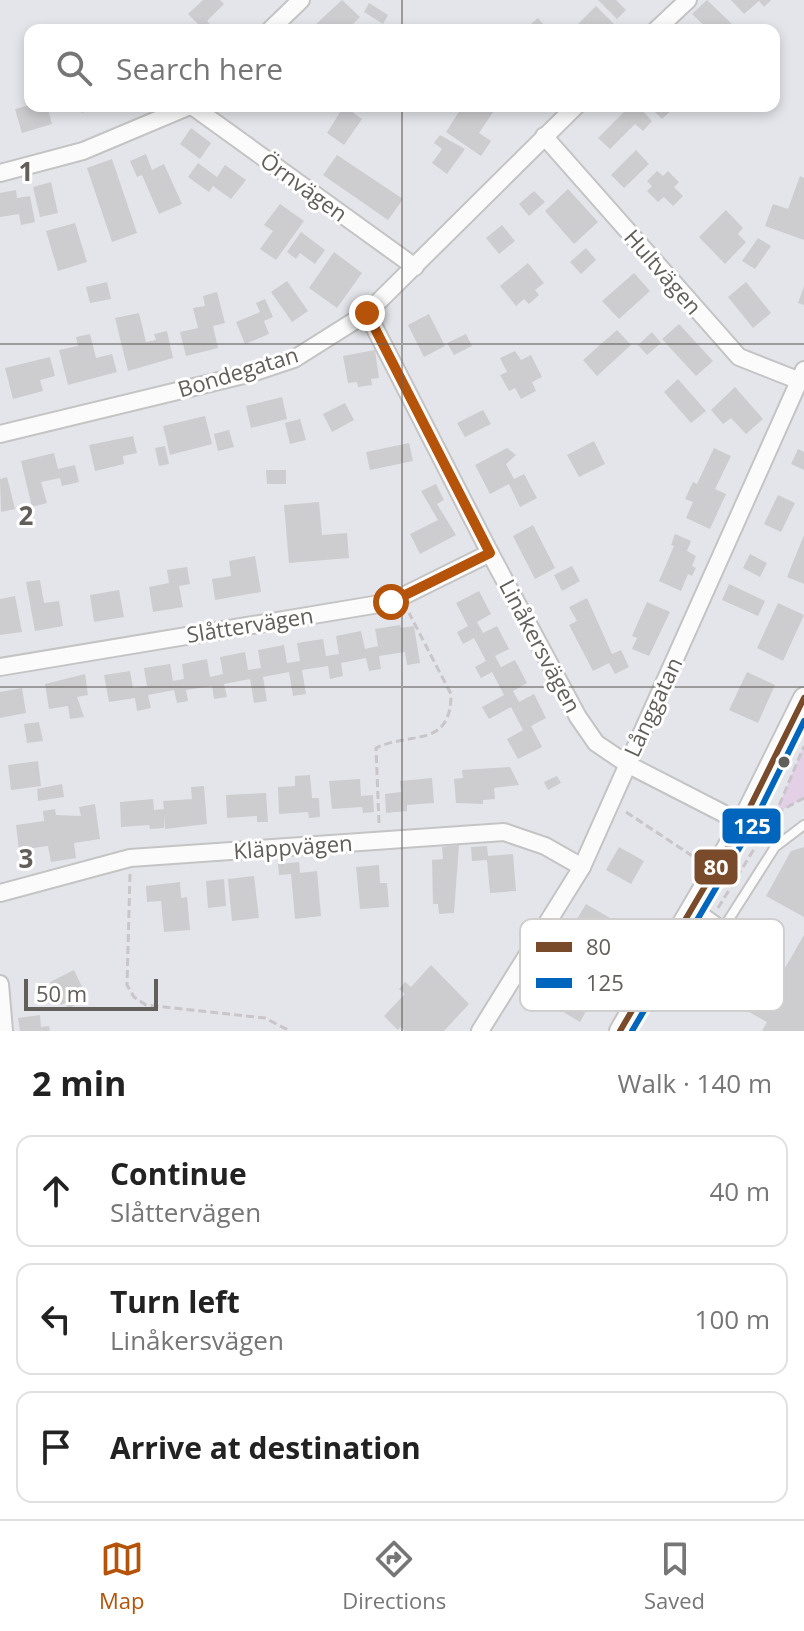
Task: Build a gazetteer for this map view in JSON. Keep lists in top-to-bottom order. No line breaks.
{"streets":{"street":["Örnvägen","Hultvägen","Bondegatan","Slåttervägen","Linåkersvägen","Långgatan","Kläppvägen"]},"crossings":[["Örnvägen","Bondegatan"],["Hultvägen","Bondegatan"],["Hultvägen","Långgatan"],["Bondegatan","Linåkersvägen"],["Slåttervägen","Linåkersvägen"],["Linåkersvägen","Långgatan"],["Långgatan","Kläppvägen"]],"lines":["transit line 80","transit line 125"],"legend":["80","125"],"scale_bar":"50 m","page":{"search":"Search here","scale":"50 m","heading":["2 min","Walk · 140 m"],"list":[["Continue","Slåttervägen","40 m"],["Turn left","Linåkersvägen","100 m"],"Arrive at destination"],"nav":["Map","Directions","Saved"]},"grid":{"rows":["1","2","3"]}}
